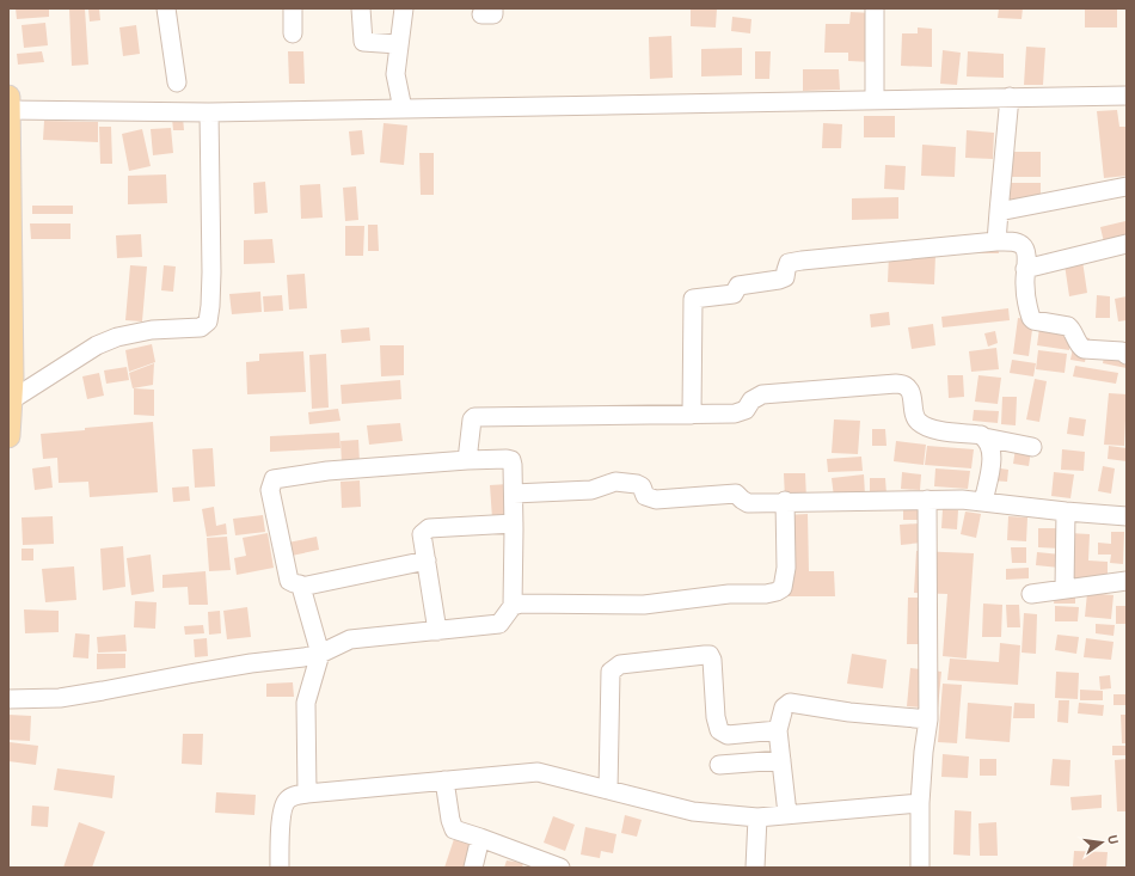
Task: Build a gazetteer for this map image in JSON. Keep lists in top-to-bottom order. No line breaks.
{"north":"right"}
